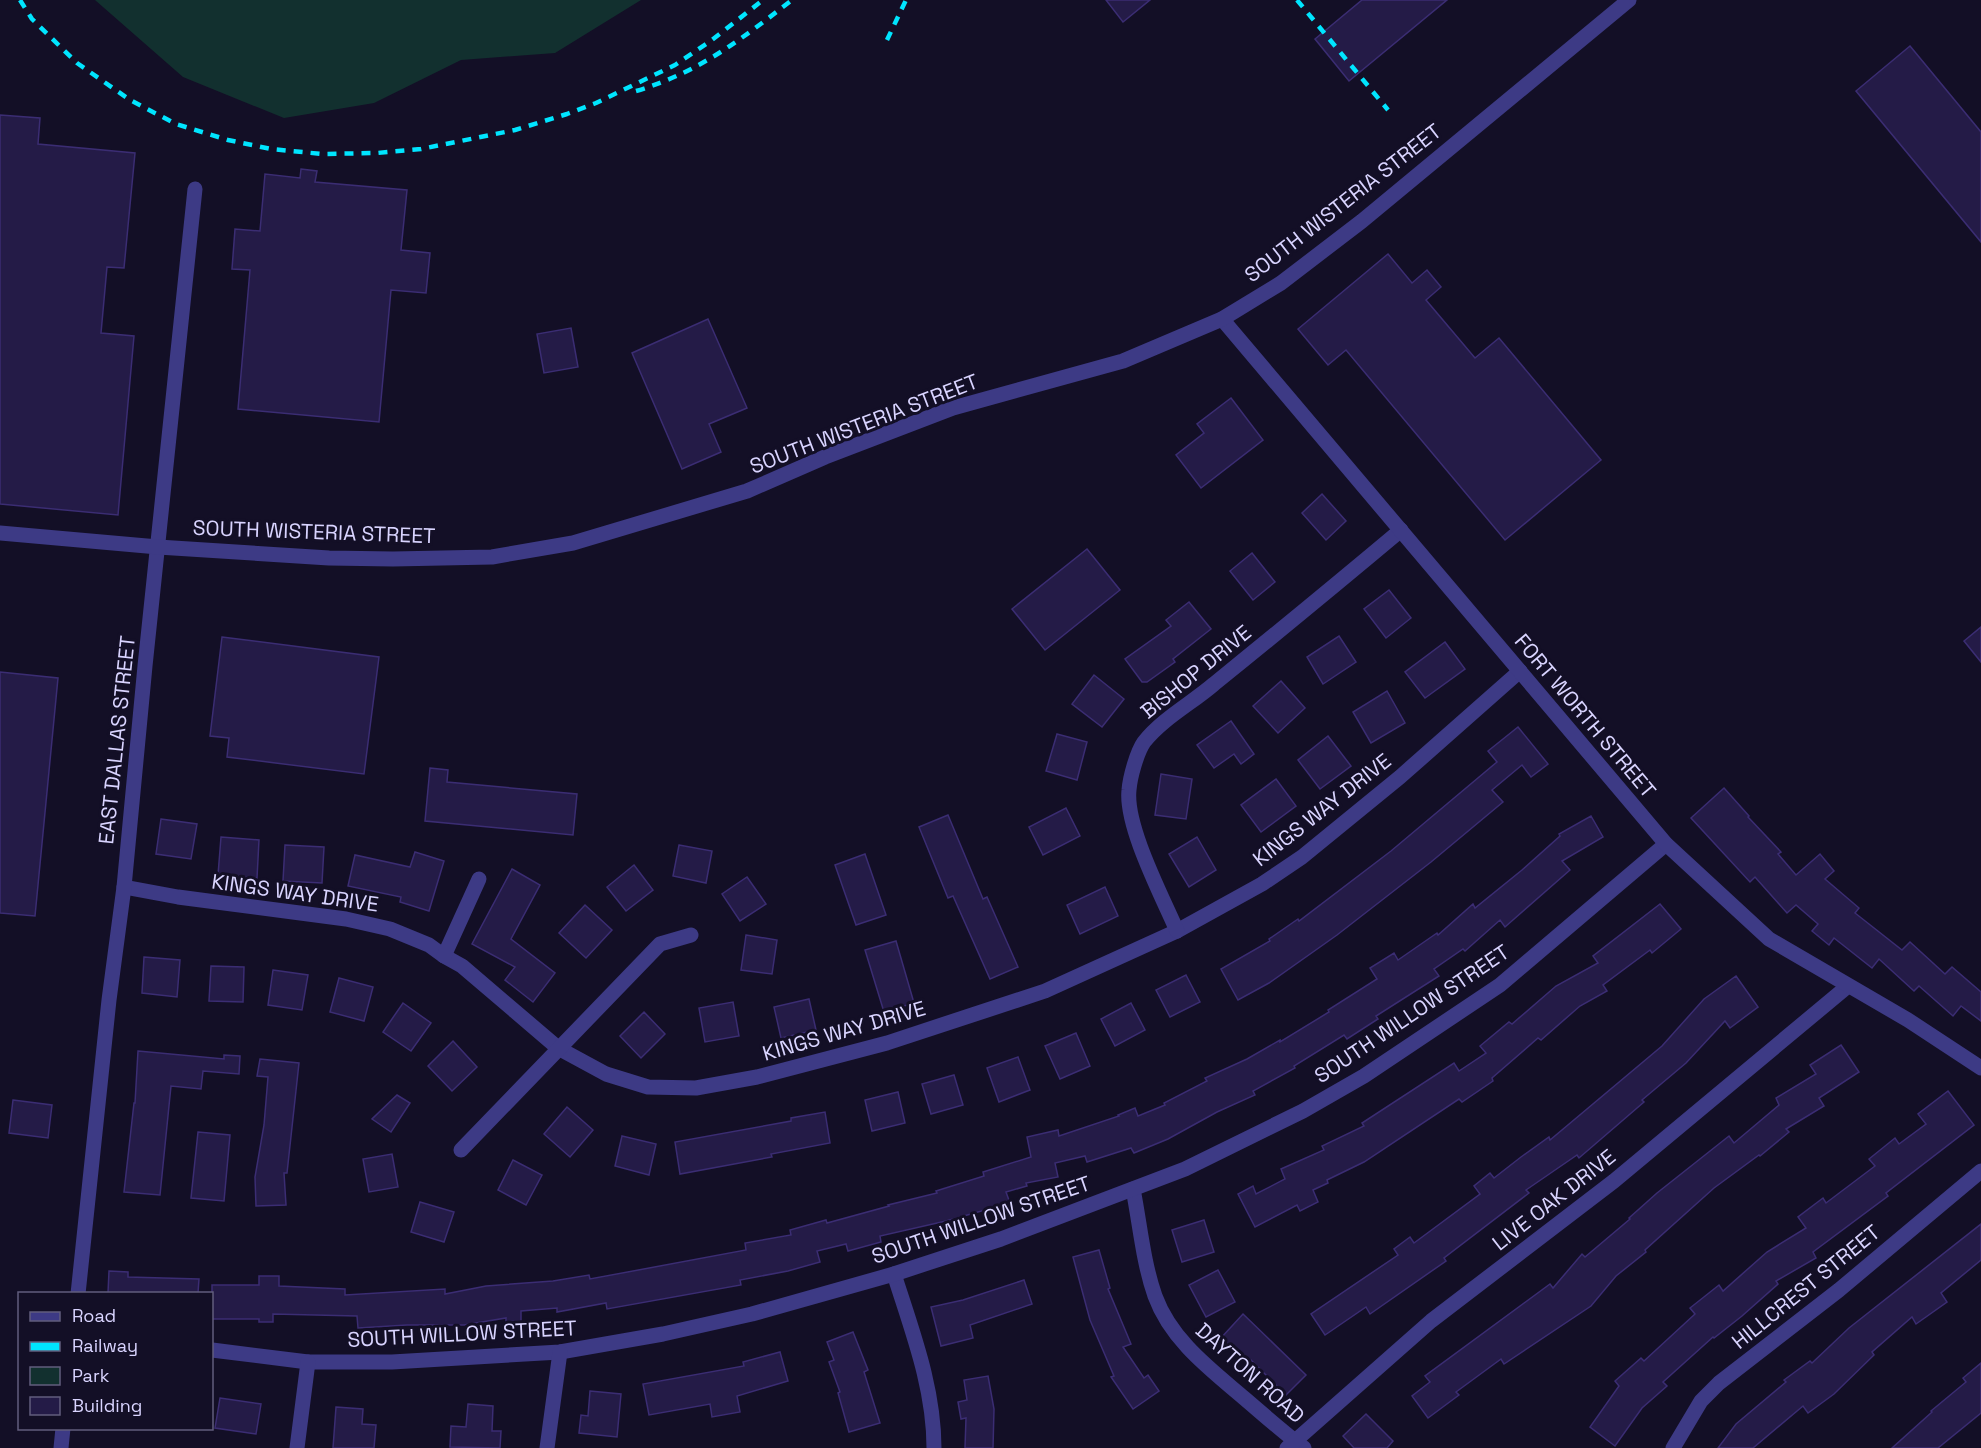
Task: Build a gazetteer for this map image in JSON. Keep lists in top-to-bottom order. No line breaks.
{"streets":{"street":["SOUTH WISTERIA STREET","BISHOP DRIVE","FORT WORTH STREET","EAST DALLAS STREET","KINGS WAY DRIVE","SOUTH WILLOW STREET","LIVE OAK DRIVE","HILLCREST STREET","DAYTON ROAD"]},"crossings":[["SOUTH WISTERIA STREET","FORT WORTH STREET"],["SOUTH WISTERIA STREET","EAST DALLAS STREET"],["BISHOP DRIVE","FORT WORTH STREET"],["BISHOP DRIVE","KINGS WAY DRIVE"],["FORT WORTH STREET","KINGS WAY DRIVE"],["FORT WORTH STREET","SOUTH WILLOW STREET"],["FORT WORTH STREET","LIVE OAK DRIVE"],["EAST DALLAS STREET","KINGS WAY DRIVE"],["SOUTH WILLOW STREET","DAYTON ROAD"],["LIVE OAK DRIVE","DAYTON ROAD"]],"legend":["Road","Railway","Park","Building"]}
